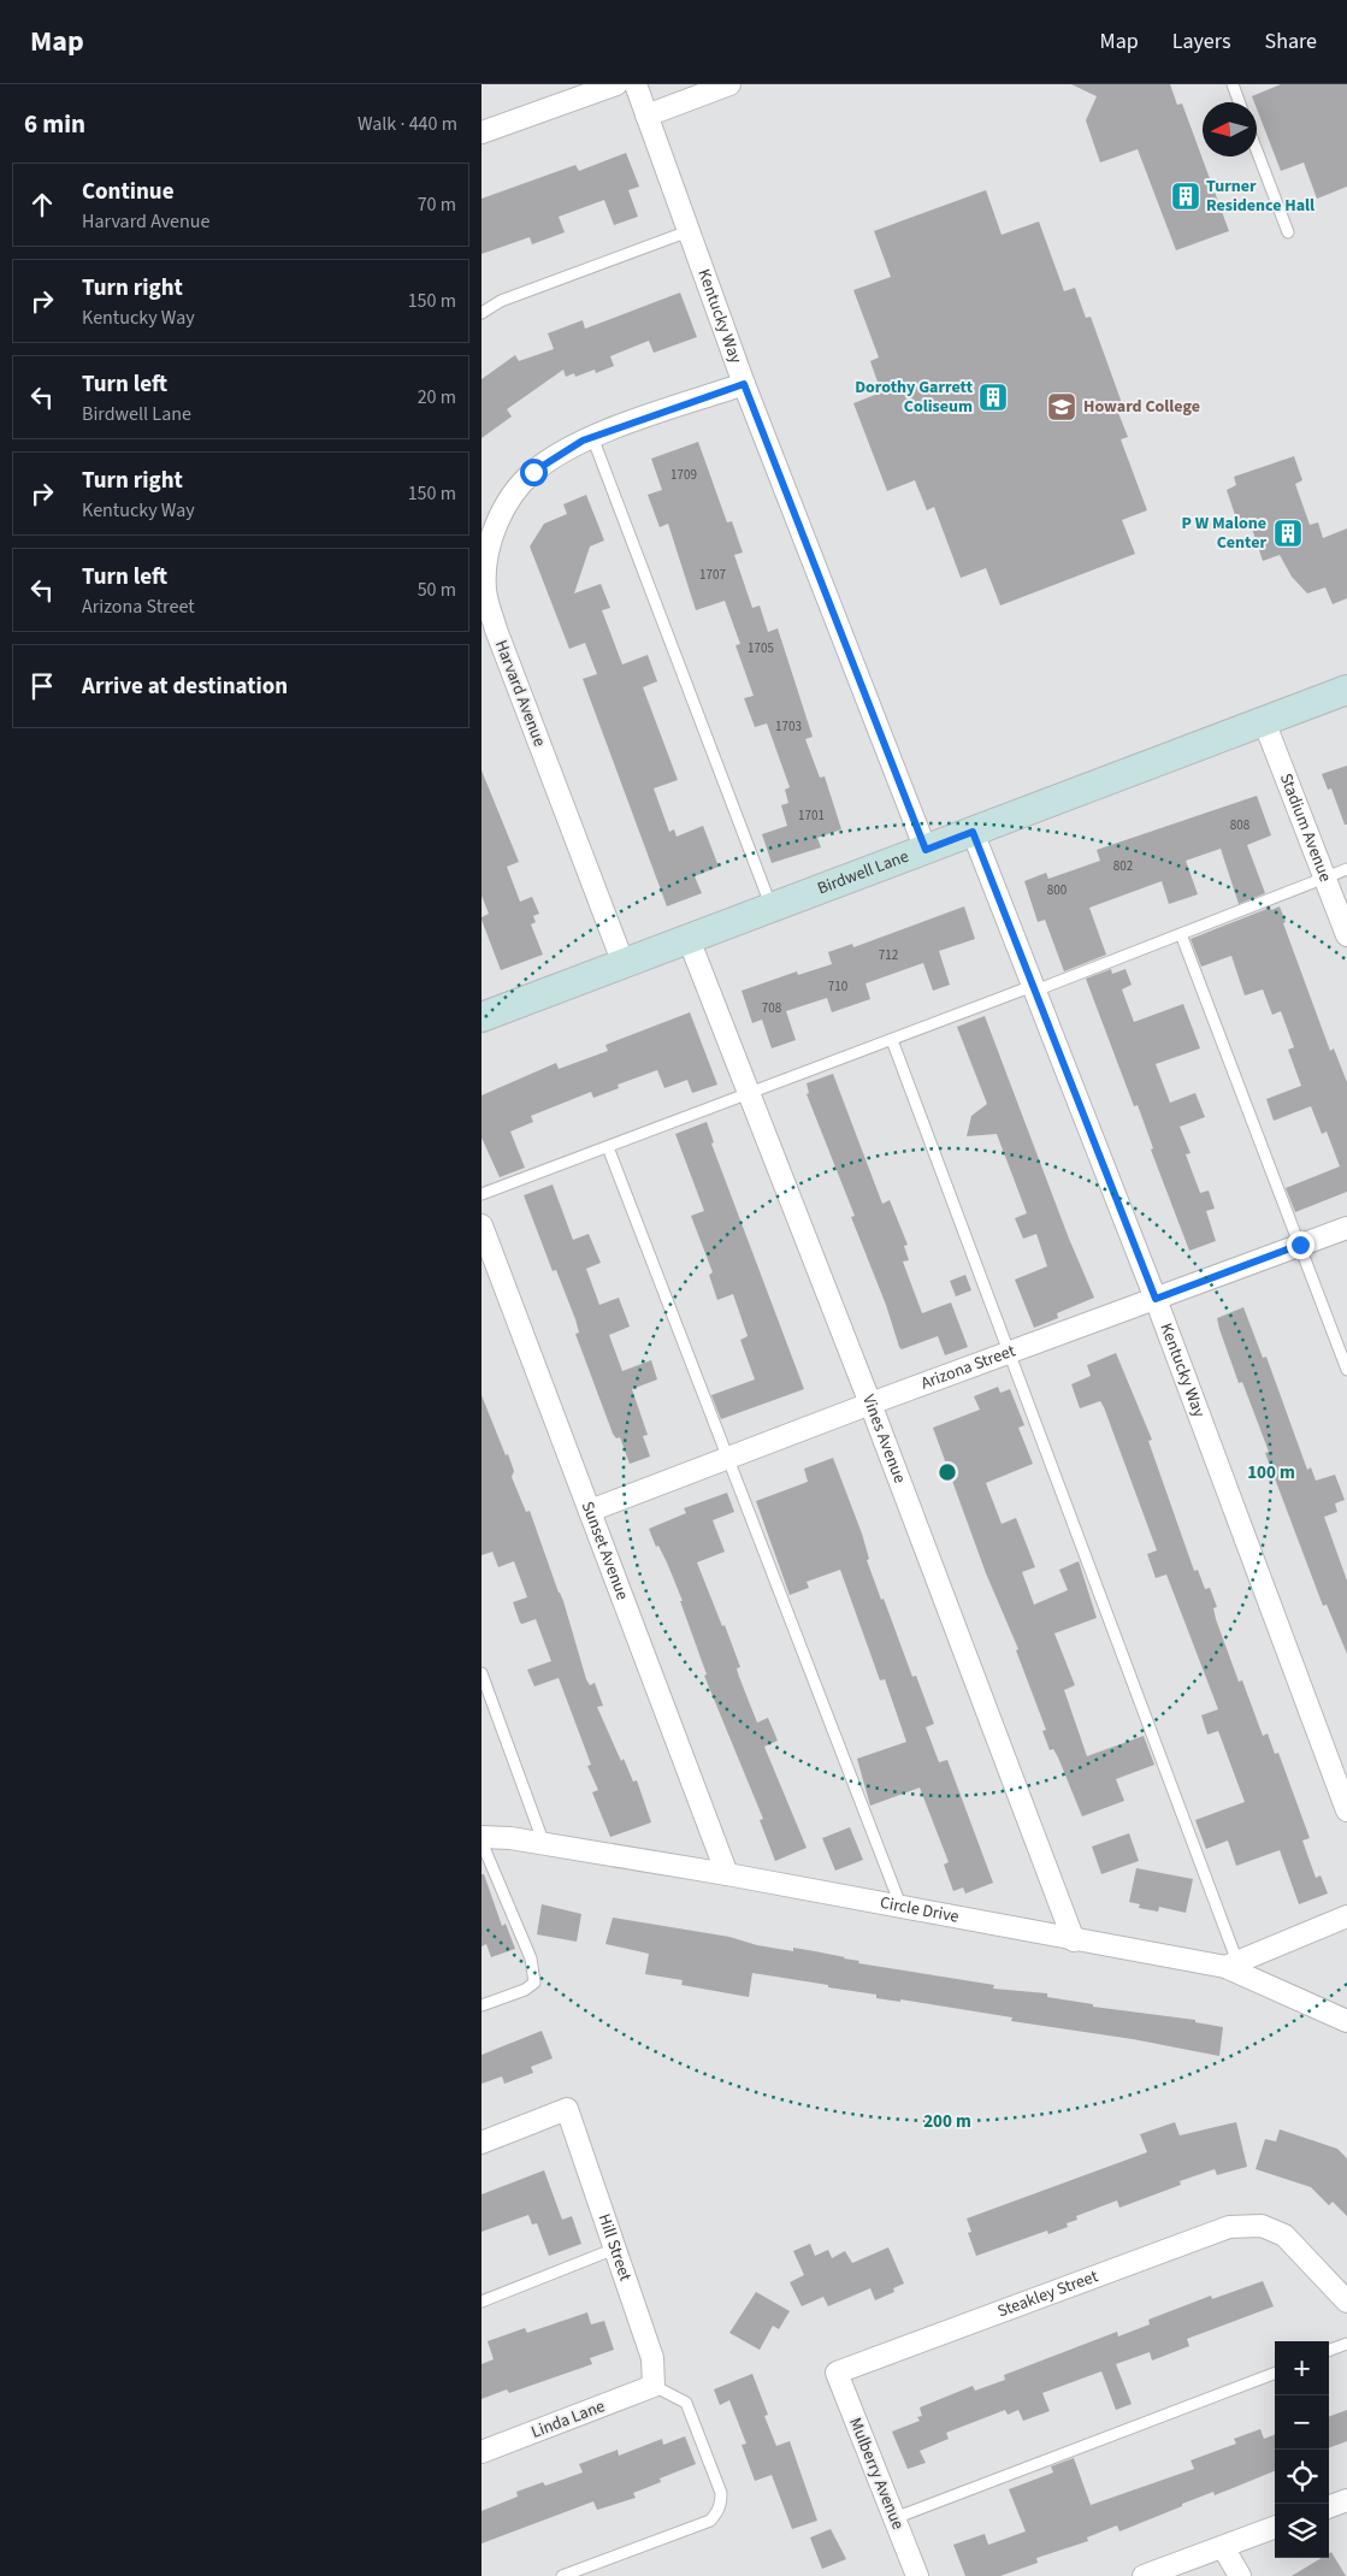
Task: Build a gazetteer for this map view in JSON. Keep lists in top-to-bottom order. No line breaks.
{"streets":{"main road":["Birdwell Lane"],"street":["Kentucky Way","Harvard Avenue","Stadium Avenue","Arizona Street","Vines Avenue","Sunset Avenue","Circle Drive","Hill Street","Steakley Street","Linda Lane","Mulberry Avenue"]},"crossings":[["Kentucky Way","Harvard Avenue"],["Kentucky Way","Birdwell Lane"],["Kentucky Way","Arizona Street"],["Harvard Avenue","Birdwell Lane"],["Stadium Avenue","Birdwell Lane"],["Birdwell Lane","Vines Avenue"],["Arizona Street","Vines Avenue"],["Arizona Street","Sunset Avenue"],["Vines Avenue","Circle Drive"],["Sunset Avenue","Circle Drive"],["Hill Street","Linda Lane"],["Steakley Street","Mulberry Avenue"]],"places":{"building":["Turner Residence Hall","Dorothy Garrett Coliseum","P W Malone Center"],"school or university":["Howard College"]},"house_numbers":["1709","1707","1705","1703","1701","808","802","800","712","710","708"],"north":"left","page":{"header":"Map","nav":["Map","Layers","Share"],"heading":["6 min","Walk · 440 m"],"list":[["Continue","Harvard Avenue","70 m"],["Turn right","Kentucky Way","150 m"],["Turn left","Birdwell Lane","20 m"],["Turn right","Kentucky Way","150 m"],["Turn left","Arizona Street","50 m"],"Arrive at destination"],"map_buttons":["+","−"]},"rings":["100 m","200 m"]}
